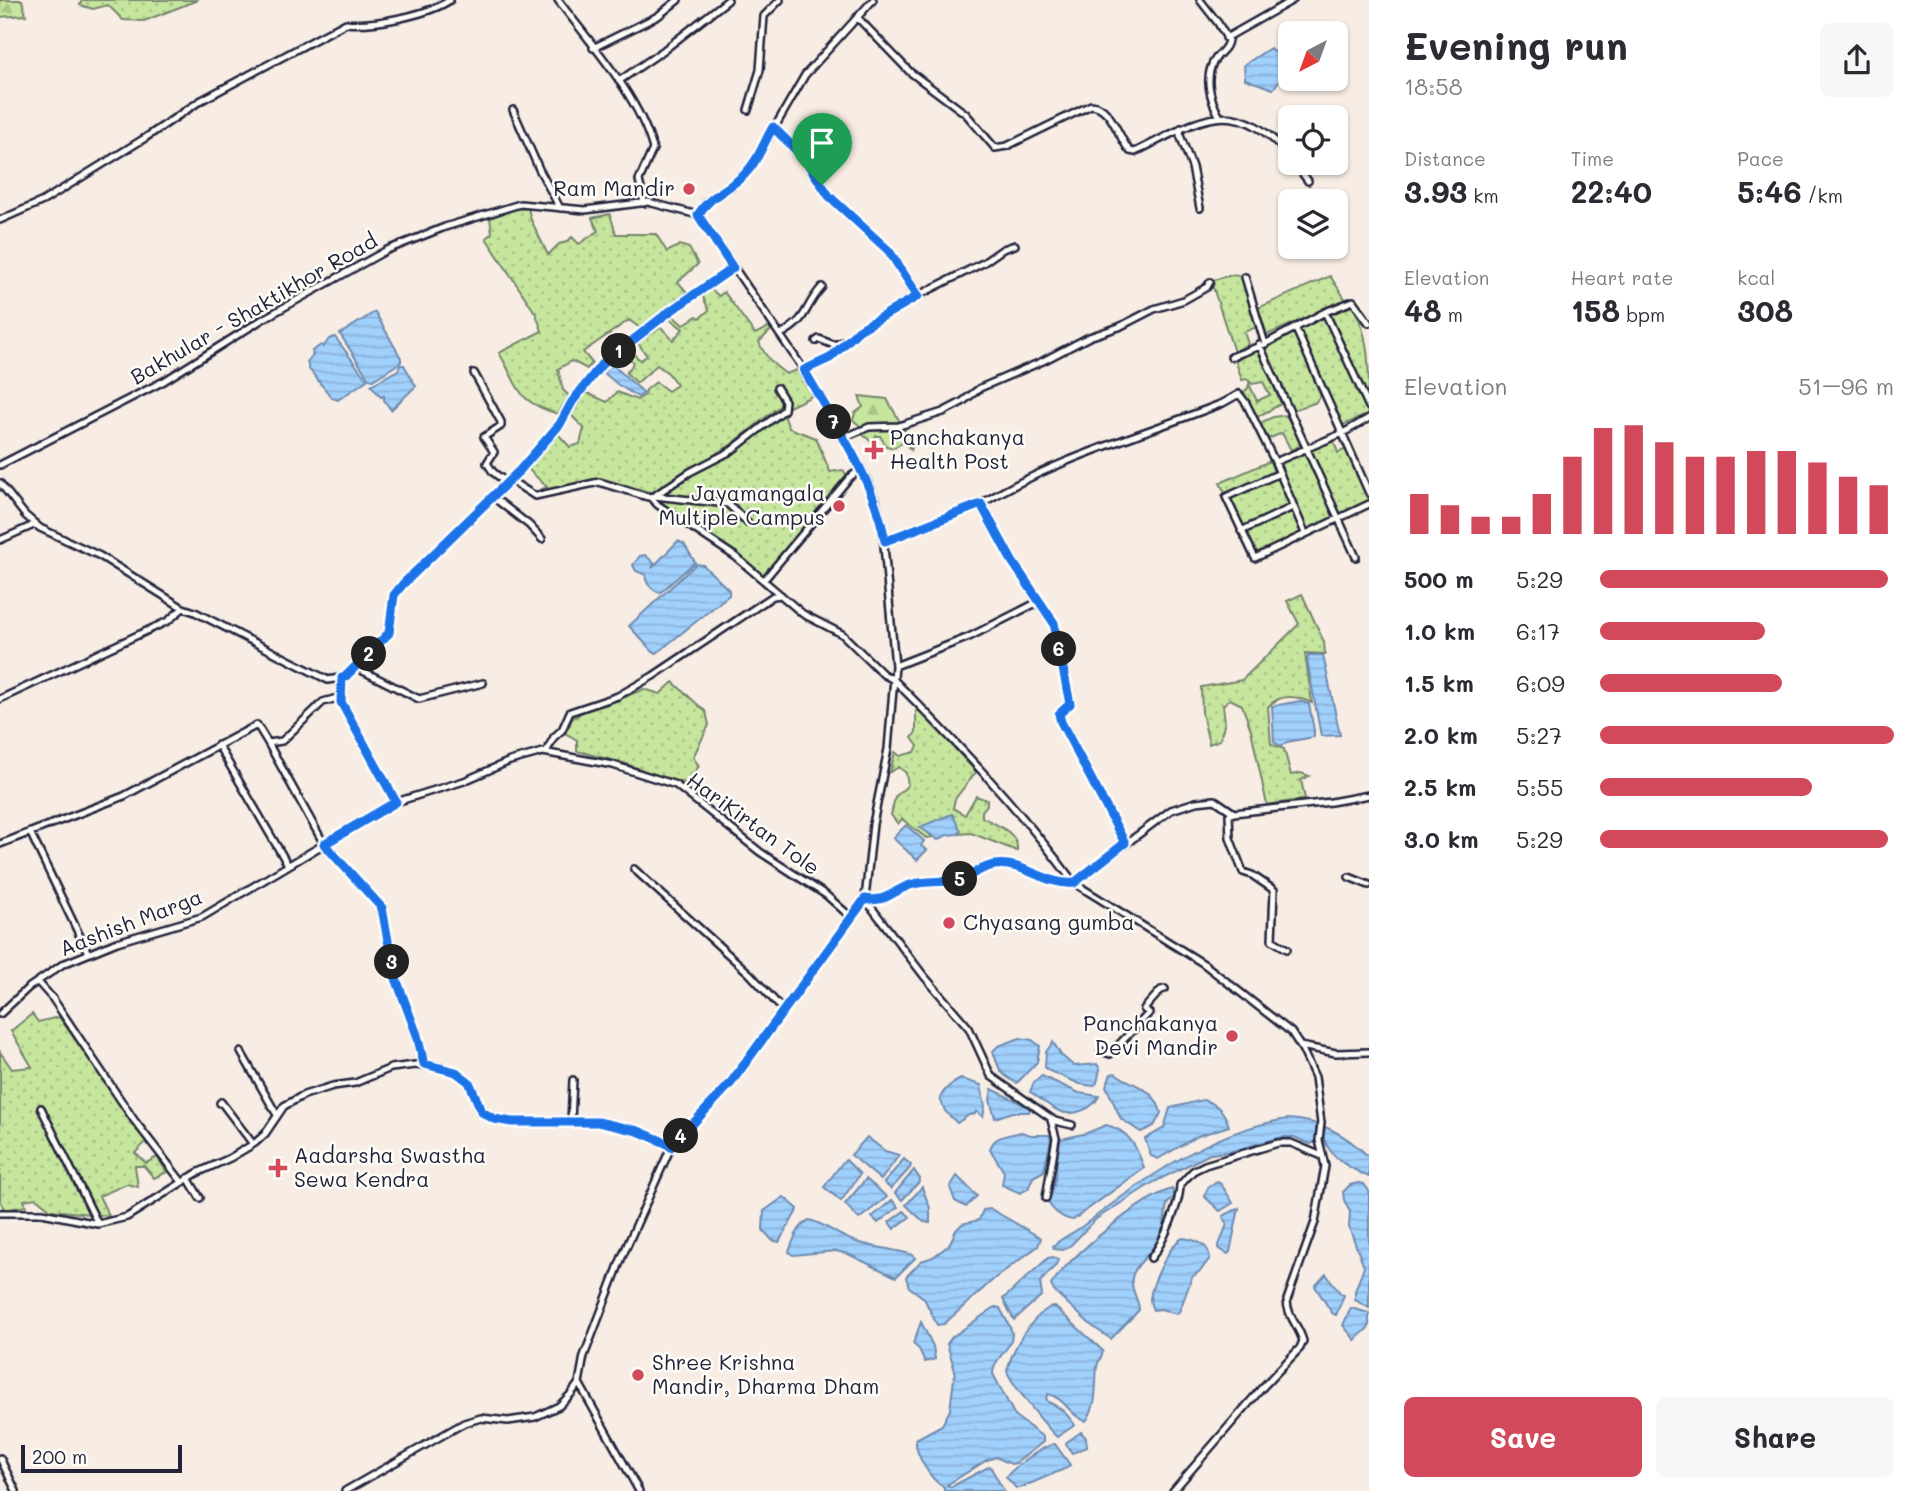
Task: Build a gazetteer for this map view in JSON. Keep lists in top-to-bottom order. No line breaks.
{"streets":{"street":["Bakhular - Shaktikhor Road","HariKirtan Tole","Aashish Marga"]},"crossings":[["HariKirtan Tole","Aashish Marga"]],"places":{"other":["Ram Mandir","Jayamangala Multiple Campus","Chyasang gumba","Panchakanya Devi Mandir","Shree Krishna Mandir, Dharma Dham"],"health":["Panchakanya Health Post","Aadarsha Swastha Sewa Kendra"]},"scale_bar":"200 m","north":"bottom left","page":{"heading":["Evening run","18:58"],"stats":[["Distance","3.93 km"],["Time","22:40"],["Pace","5:46 /km"],["Elevation","48 m"],["Heart rate","158 bpm"],["kcal","308"]],"pins":["1","7","6","2","5","3","4"],"chart":["Elevation","51–96 m"],"list":[{"name":"500 m","note":"5:29"},{"name":"1.0 km","note":"6:17"},{"name":"1.5 km","note":"6:09"},{"name":"2.0 km","note":"5:27"},{"name":"2.5 km","note":"5:55"},{"name":"3.0 km","note":"5:29"}],"buttons":["Save","Share"],"scale":"200 m"}}
